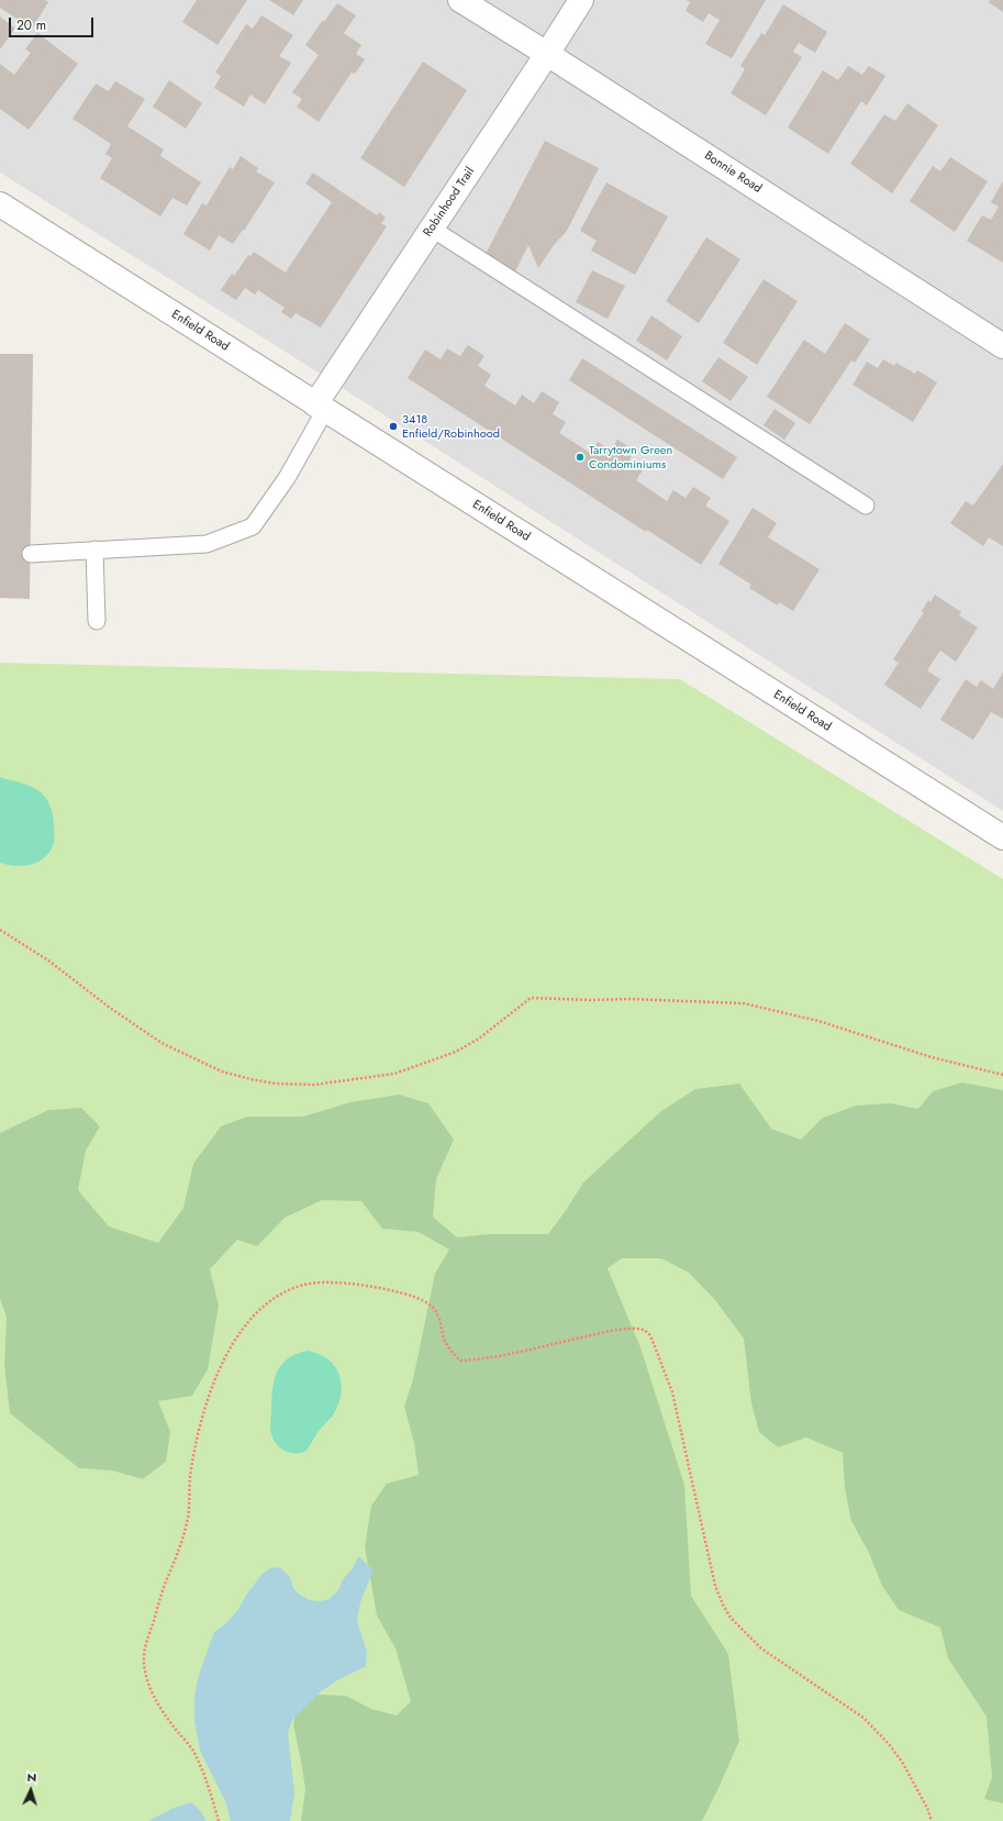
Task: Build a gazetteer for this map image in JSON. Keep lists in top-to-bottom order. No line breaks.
{"streets":{"street":["Bonnie Road","Robinhood Trail","Enfield Road"]},"crossings":[["Bonnie Road","Robinhood Trail"],["Robinhood Trail","Enfield Road"]],"places":["3418 Enfield/Robinhood","Tarrytown Green Condominiums"],"scale_bar":"20 m","north":"top"}
